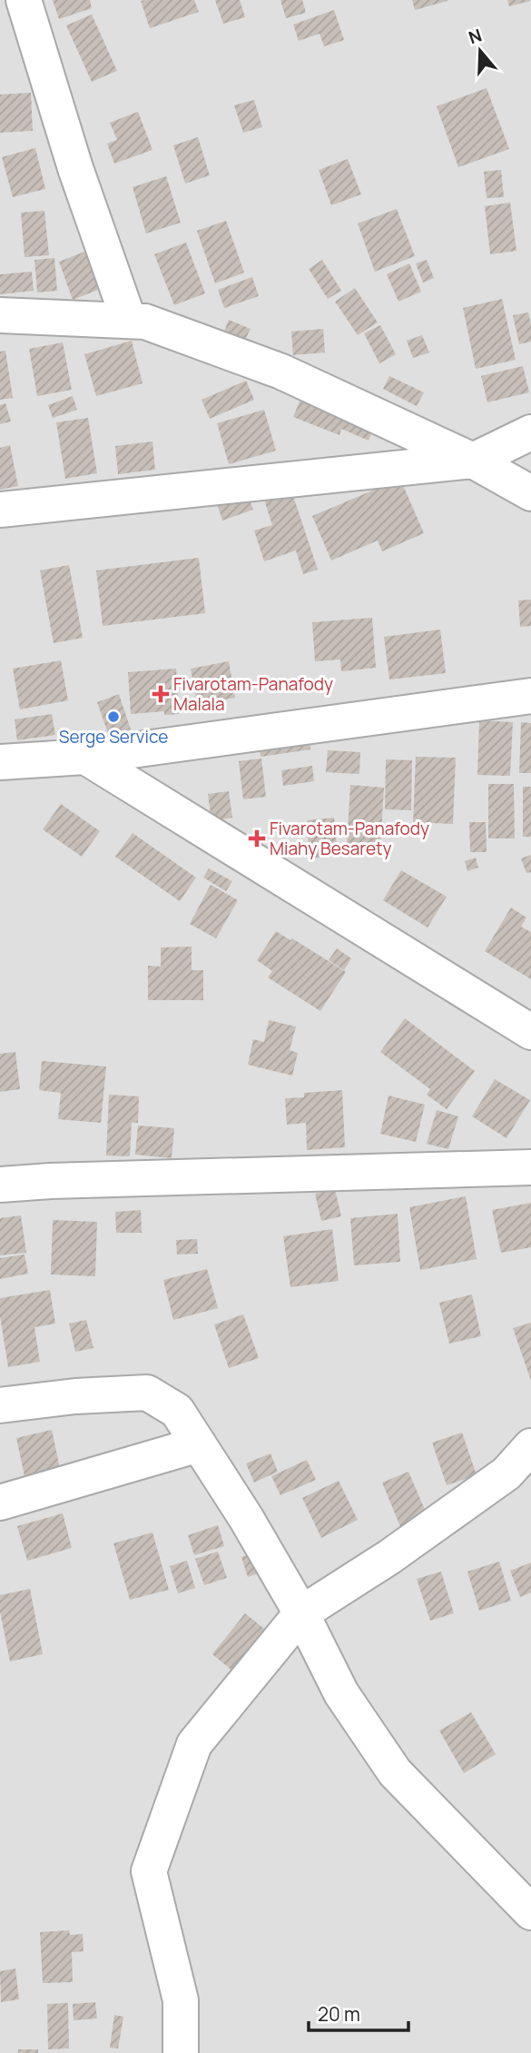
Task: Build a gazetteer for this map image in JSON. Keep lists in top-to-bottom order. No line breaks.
{"places":{"health":["Fivarotam-Panafody Malala","Fivarotam-Panafody Miahy Besarety"],"other":["Serge Service"]},"scale_bar":"20 m","north":"top"}
